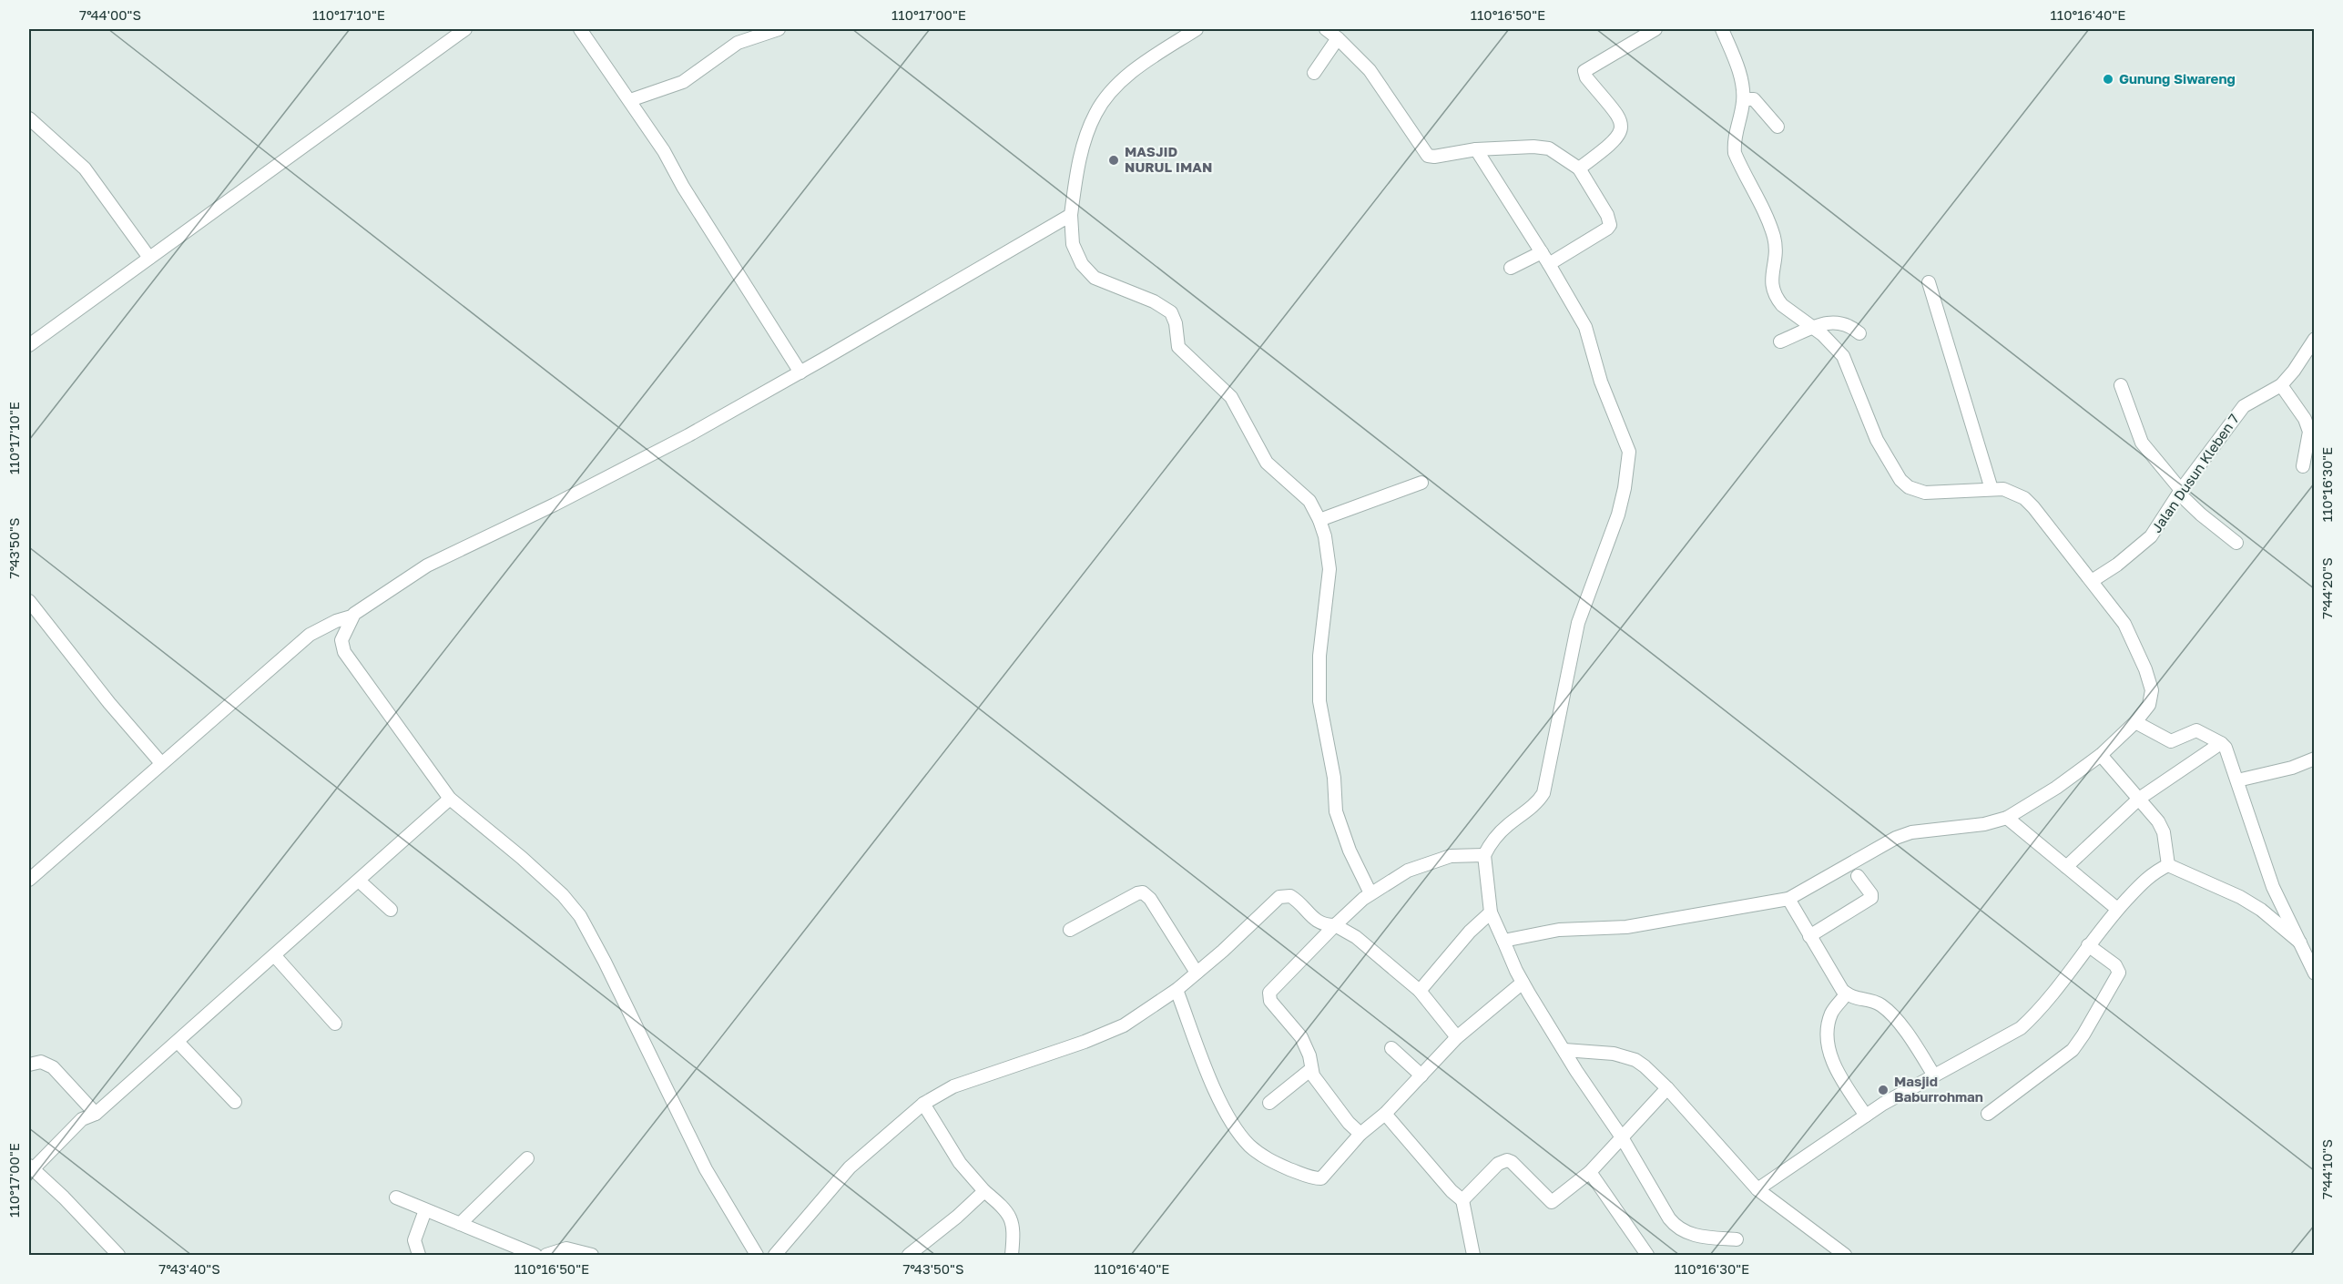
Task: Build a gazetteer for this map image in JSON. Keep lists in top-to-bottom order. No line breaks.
{"streets":{"street":["Jalan Dusun Kleben 7"]},"places":["Gunung Siwareng","MASJID NURUL IMAN","Masjid Baburrohman"],"coordinates":["7°44'00\"S","110°17'10\"E","110°17'00\"E","110°16'50\"E","110°16'40\"E","110°16'30\"E","7°43'50\"S","7°44'20\"S","7°44'10\"S","7°43'40\"S"]}
